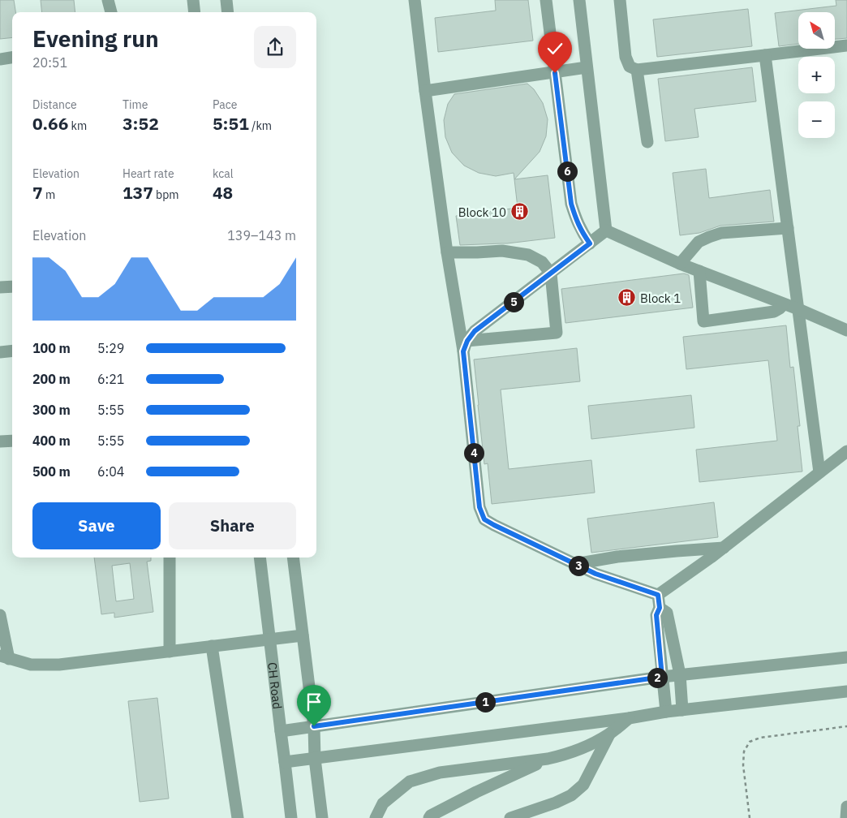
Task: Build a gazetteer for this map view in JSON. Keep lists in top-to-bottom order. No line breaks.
{"streets":{"street":["CH Road"]},"places":{"building":["Block 10","Block 1"]},"north":"top left","page":{"map_buttons":["+","−"],"heading":["Evening run","20:51"],"stats":[["Distance","0.66 km"],["Time","3:52"],["Pace","5:51 /km"],["Elevation","7 m"],["Heart rate","137 bpm"],["kcal","48"]],"pins":["6","5","4","3","2","1"],"chart":["Elevation","139–143 m"],"list":[{"name":"100 m","note":"5:29"},{"name":"200 m","note":"6:21"},{"name":"300 m","note":"5:55"},{"name":"400 m","note":"5:55"},{"name":"500 m","note":"6:04"}],"buttons":["Save","Share"]}}
